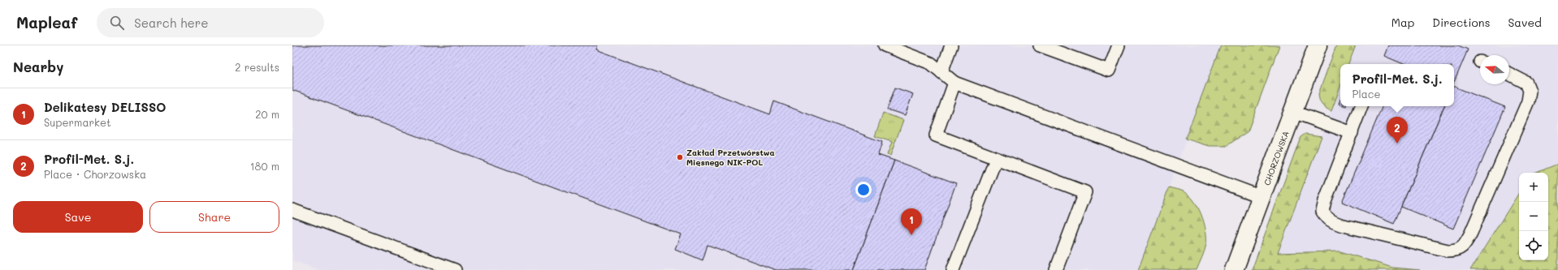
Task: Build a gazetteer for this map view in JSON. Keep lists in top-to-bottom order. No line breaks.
{"streets":{"street":["CHORZOWSKA"]},"places":["Zakład Przetwórstwa Mięsnego NIK-POL"],"north":"left","page":{"header":"Mapleaf","search":"Search here","nav":["Map","Directions","Saved"],"heading":["Nearby","2 results"],"popup":["Profil-Met. S.j.","Place"],"list":[{"mark":"1","name":"Delikatesy DELISSO","note":"Supermarket","value":"20 m"},{"mark":"2","name":"Profil-Met. S.j.","note":"Place · Chorzowska","value":"180 m"}],"pins":["2","1"],"map_buttons":["+","−"],"buttons":["Save","Share"]}}
